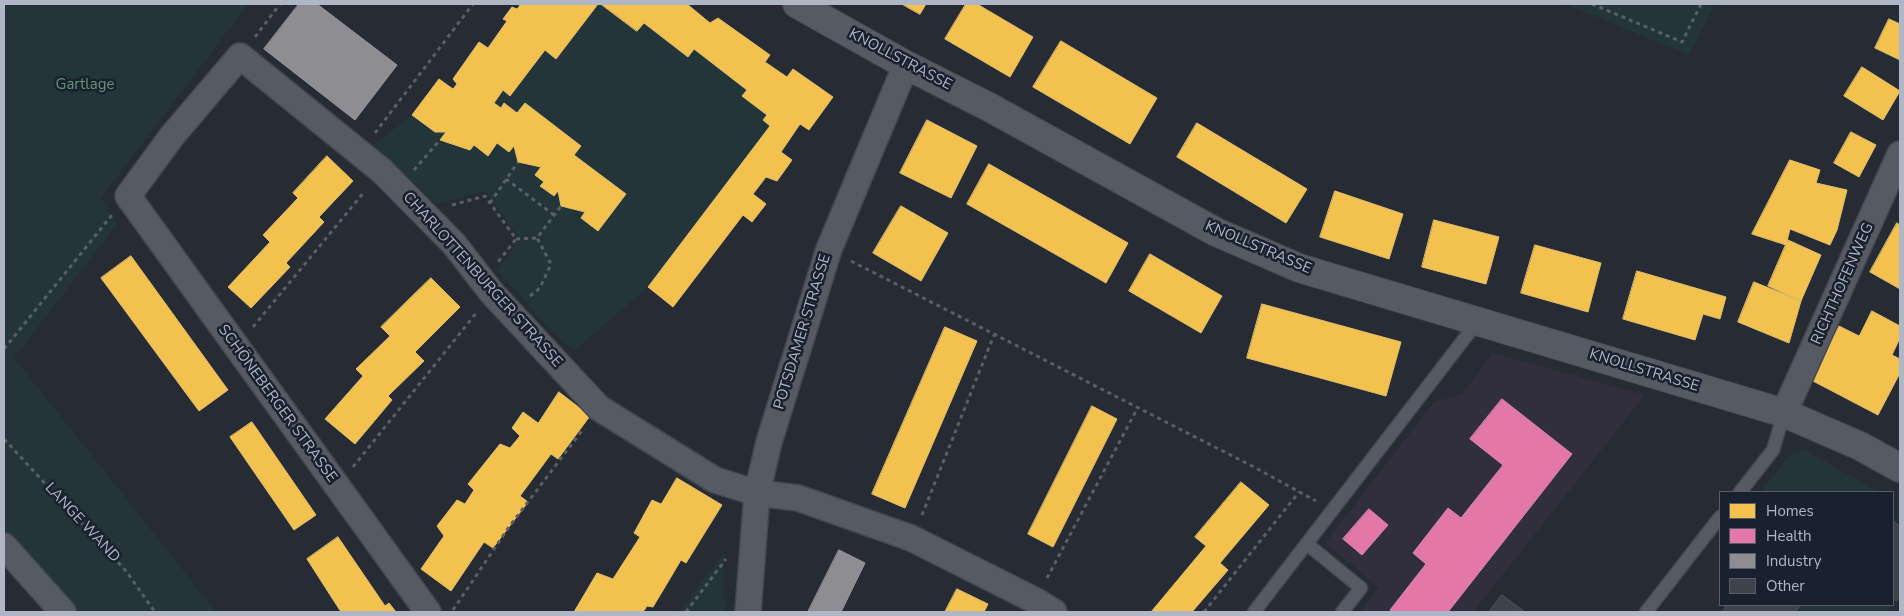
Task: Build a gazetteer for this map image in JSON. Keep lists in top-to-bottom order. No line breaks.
{"streets":{"street":["KNOLLSTRASSE","CHARLOTTENBURGER STRASSE","RICHTHOFENWEG","POTSDAMER STRASSE","SCHÖNEBERGER STRASSE"],"path":["LANGE WAND"]},"crossings":[["KNOLLSTRASSE","RICHTHOFENWEG"],["KNOLLSTRASSE","POTSDAMER STRASSE"],["CHARLOTTENBURGER STRASSE","POTSDAMER STRASSE"]],"parks":["Gartlage"],"legend":["Homes","Health","Industry","Other"]}
